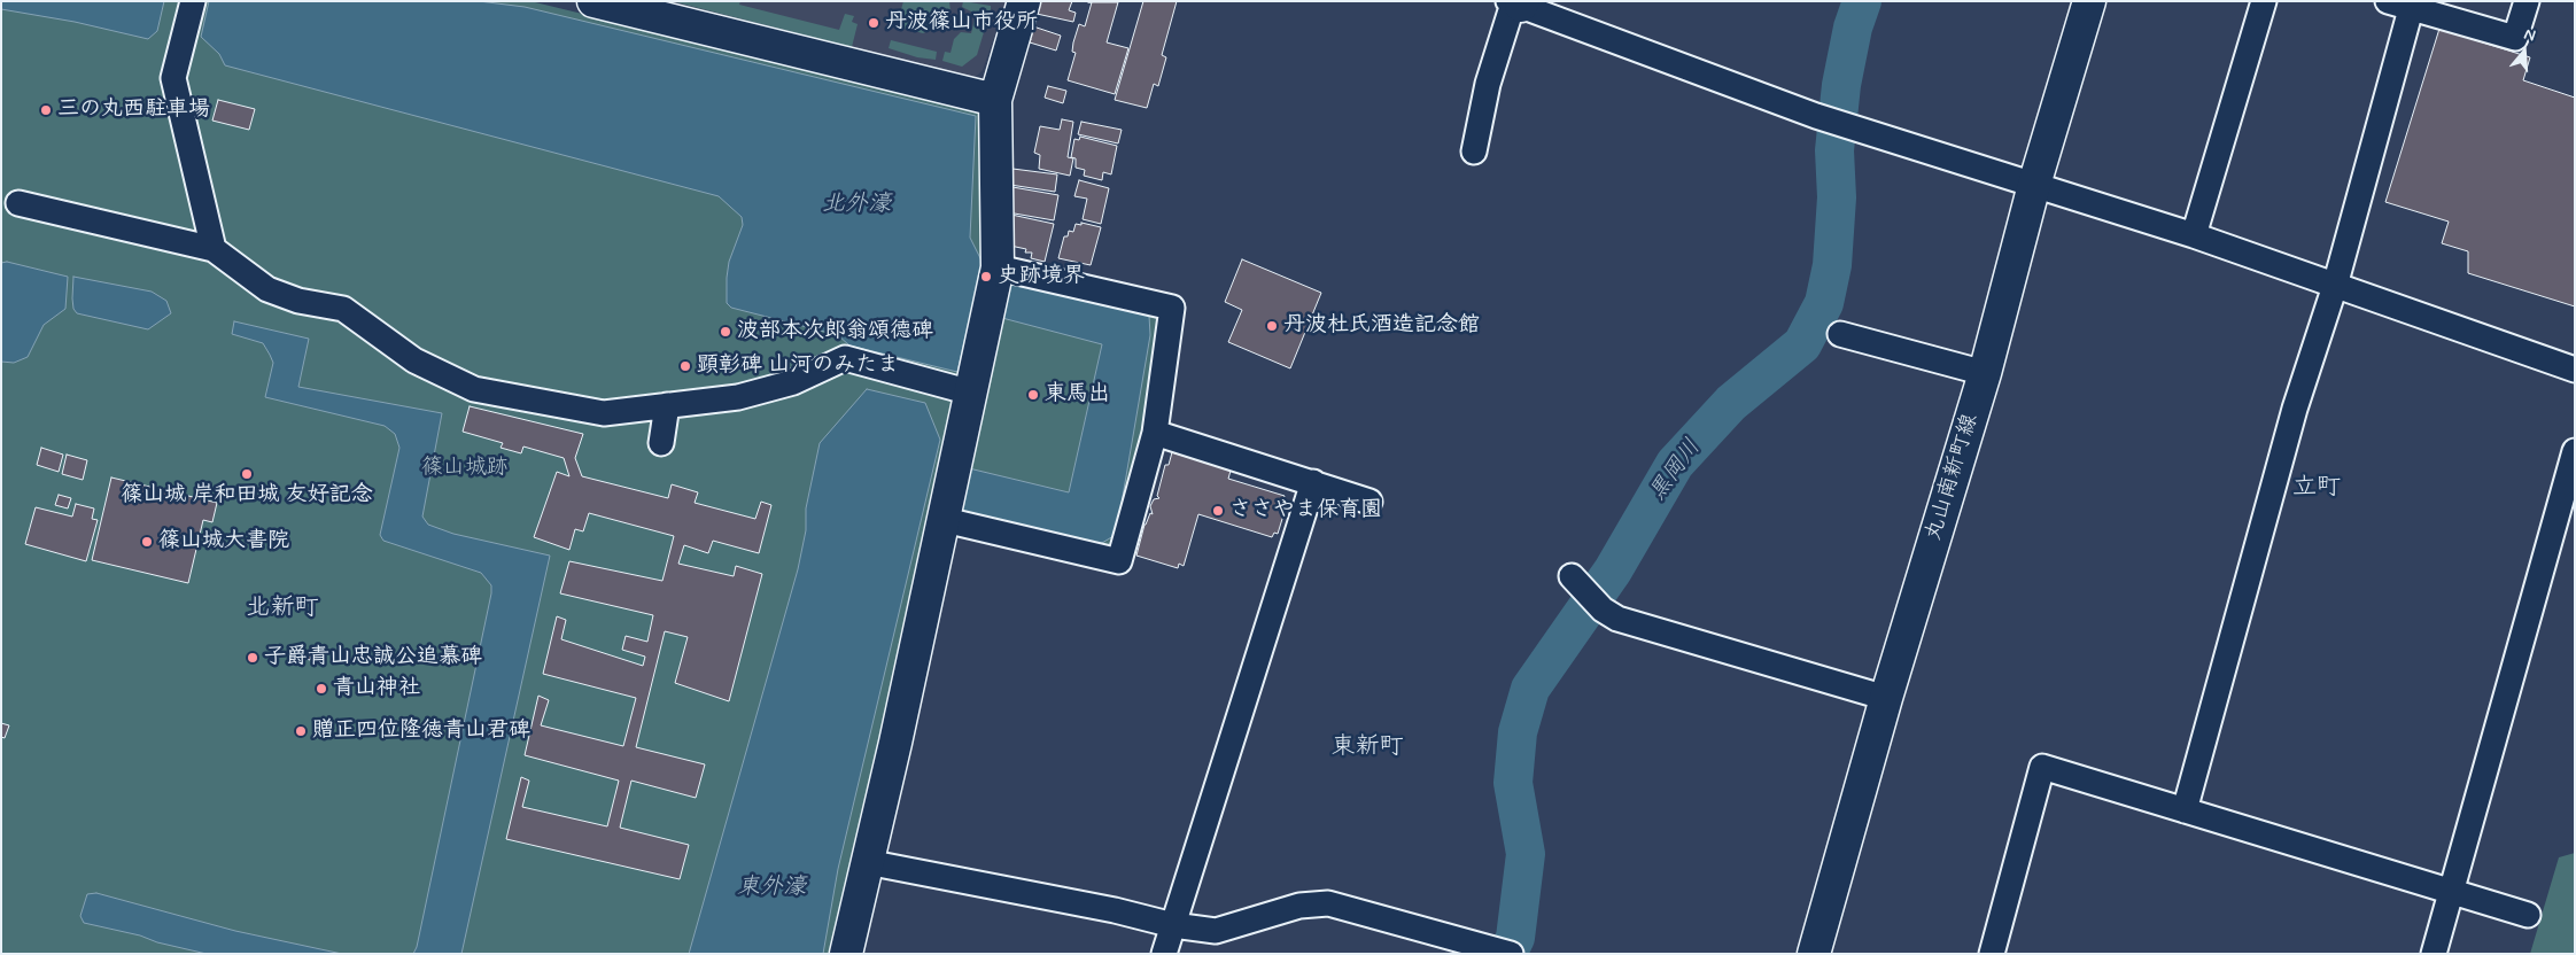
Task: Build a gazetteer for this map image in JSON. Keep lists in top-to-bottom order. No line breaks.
{"streets":{"street":["丸山南新町線"]},"districts":["立町","北新町","東新町"],"water":["北外濠","黒岡川","東外濠"],"parks":["篠山城跡"],"places":["丹波篠山市役所","三の丸西駐車場","史跡境界","丹波杜氏酒造記念館","波部本次郎翁頌德碑","顕彰碑 山河のみたま","東馬出","篠山城 岸和田城 友好記念","ささやま保育園","篠山城大書院","子爵青山忠誠公追慕碑","青山神社","贈正四位隆徳青山君碑"],"north":"top"}
